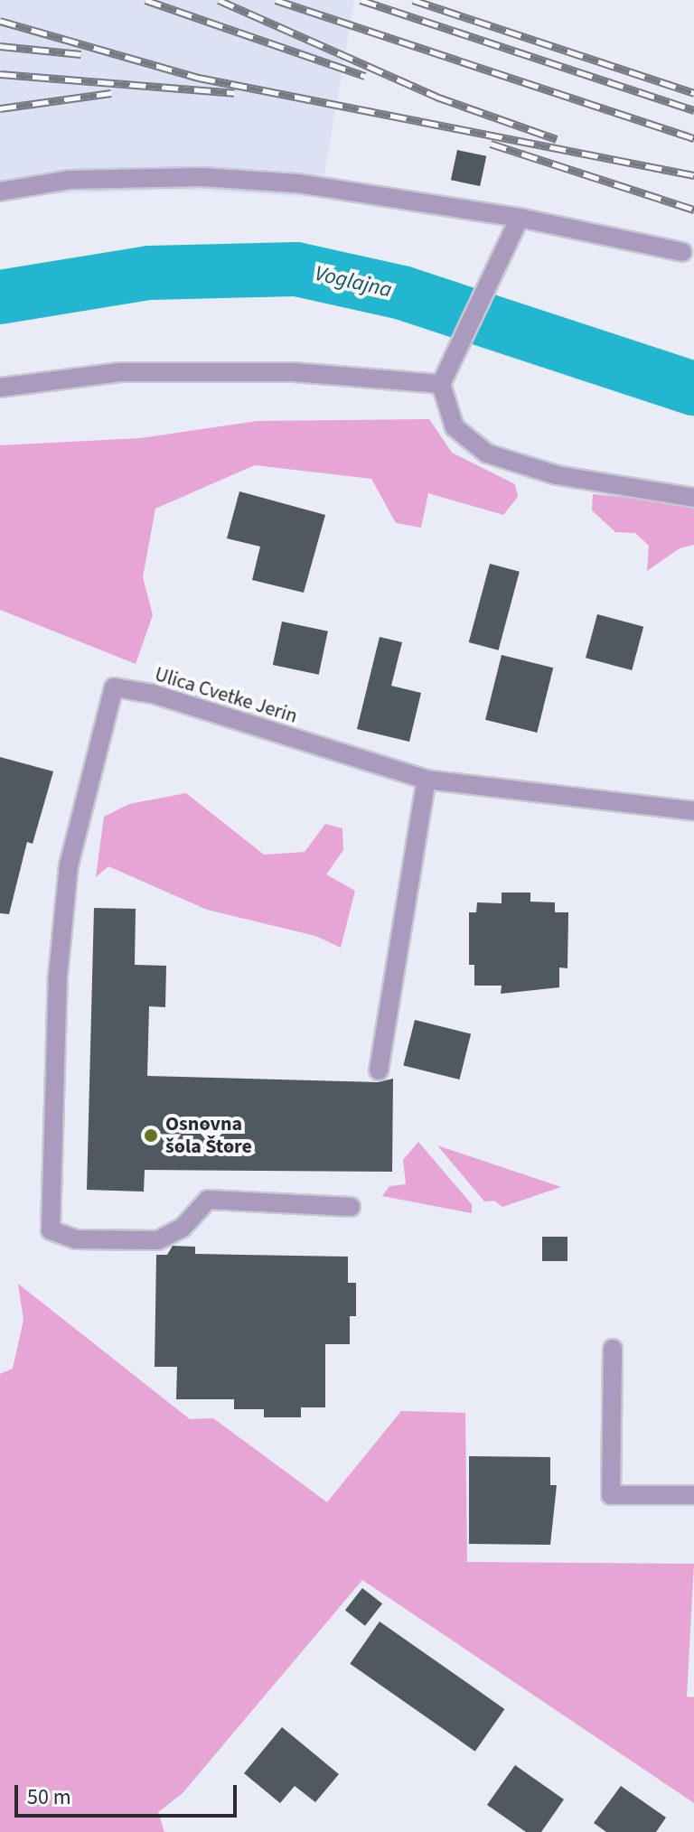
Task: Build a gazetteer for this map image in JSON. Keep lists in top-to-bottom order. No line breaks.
{"streets":{"street":["Ulica Cvetke Jerin"]},"water":["Voglajna"],"places":["Osnovna šola Štore"],"scale_bar":"50 m"}
